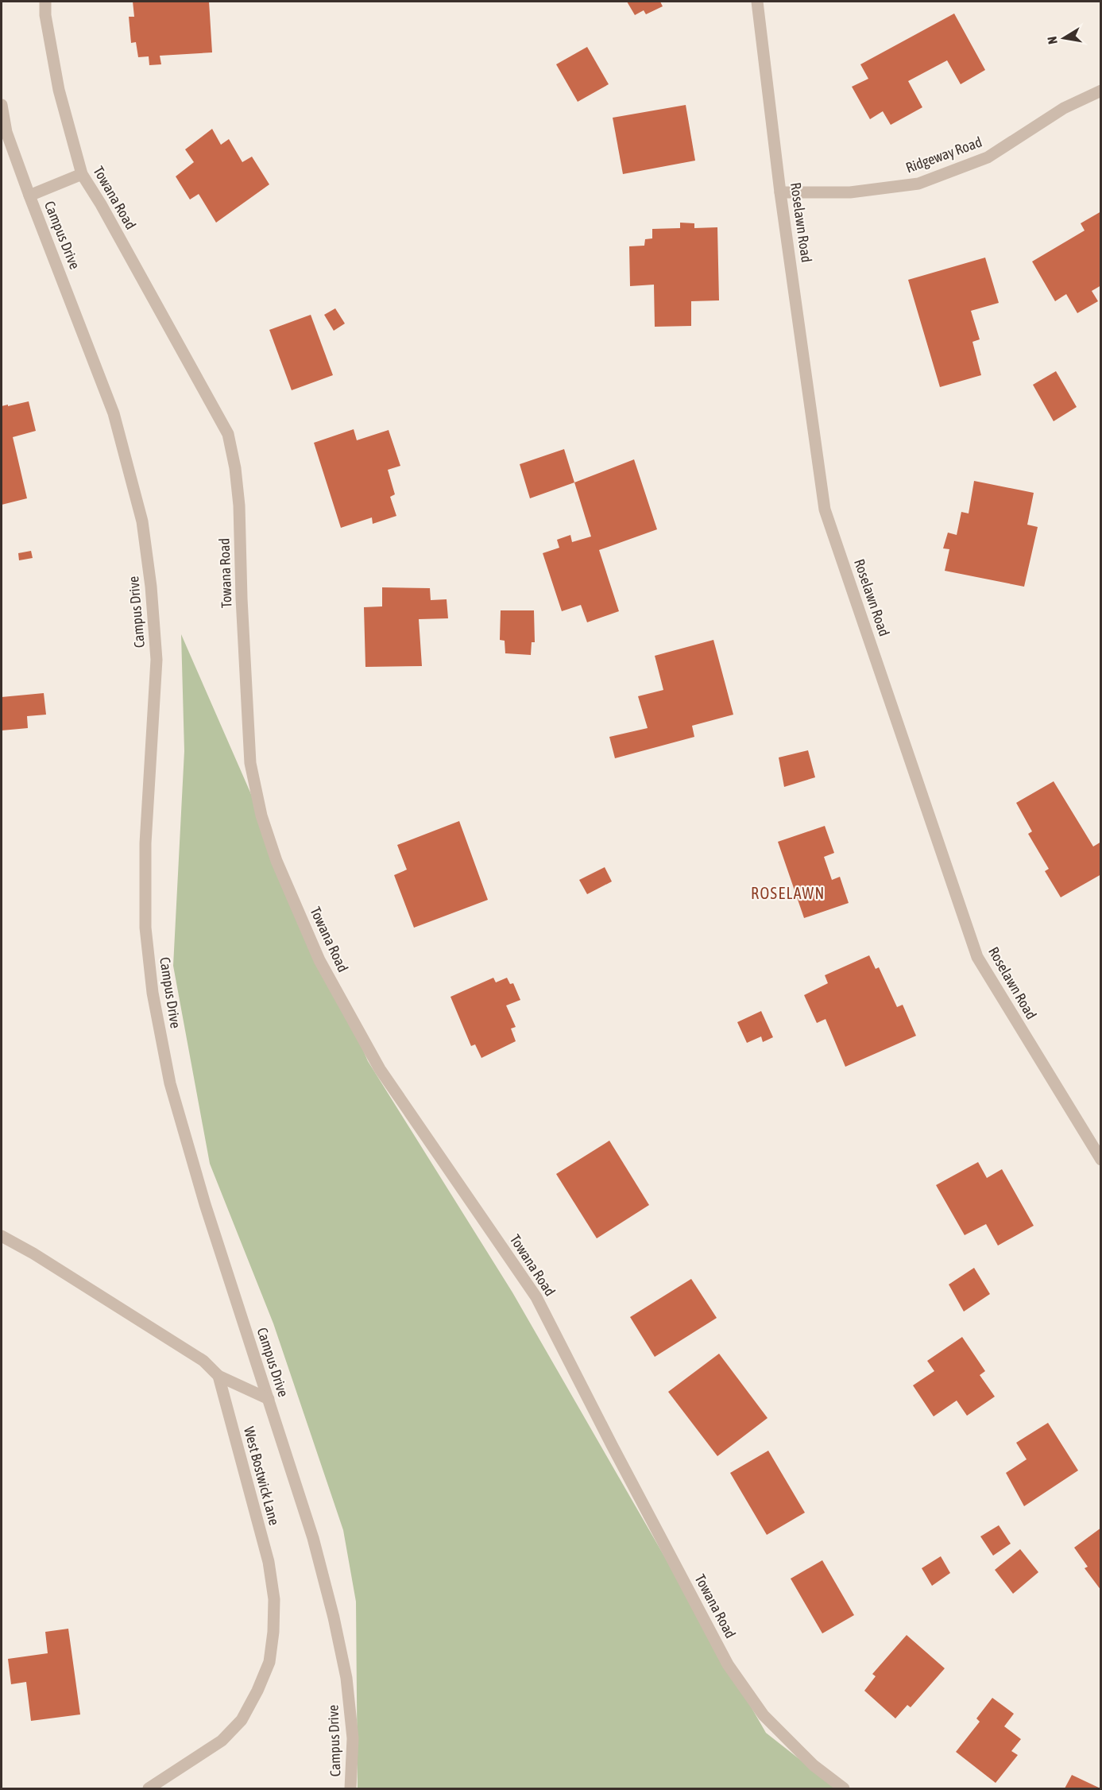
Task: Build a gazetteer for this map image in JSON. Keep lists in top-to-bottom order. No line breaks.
{"streets":{"street":["Ridgeway Road","Towana Road","Roselawn Road","Campus Drive","West Bostwick Lane"]},"crossings":[["Ridgeway Road","Roselawn Road"]],"districts":["ROSELAWN"],"north":"left"}
